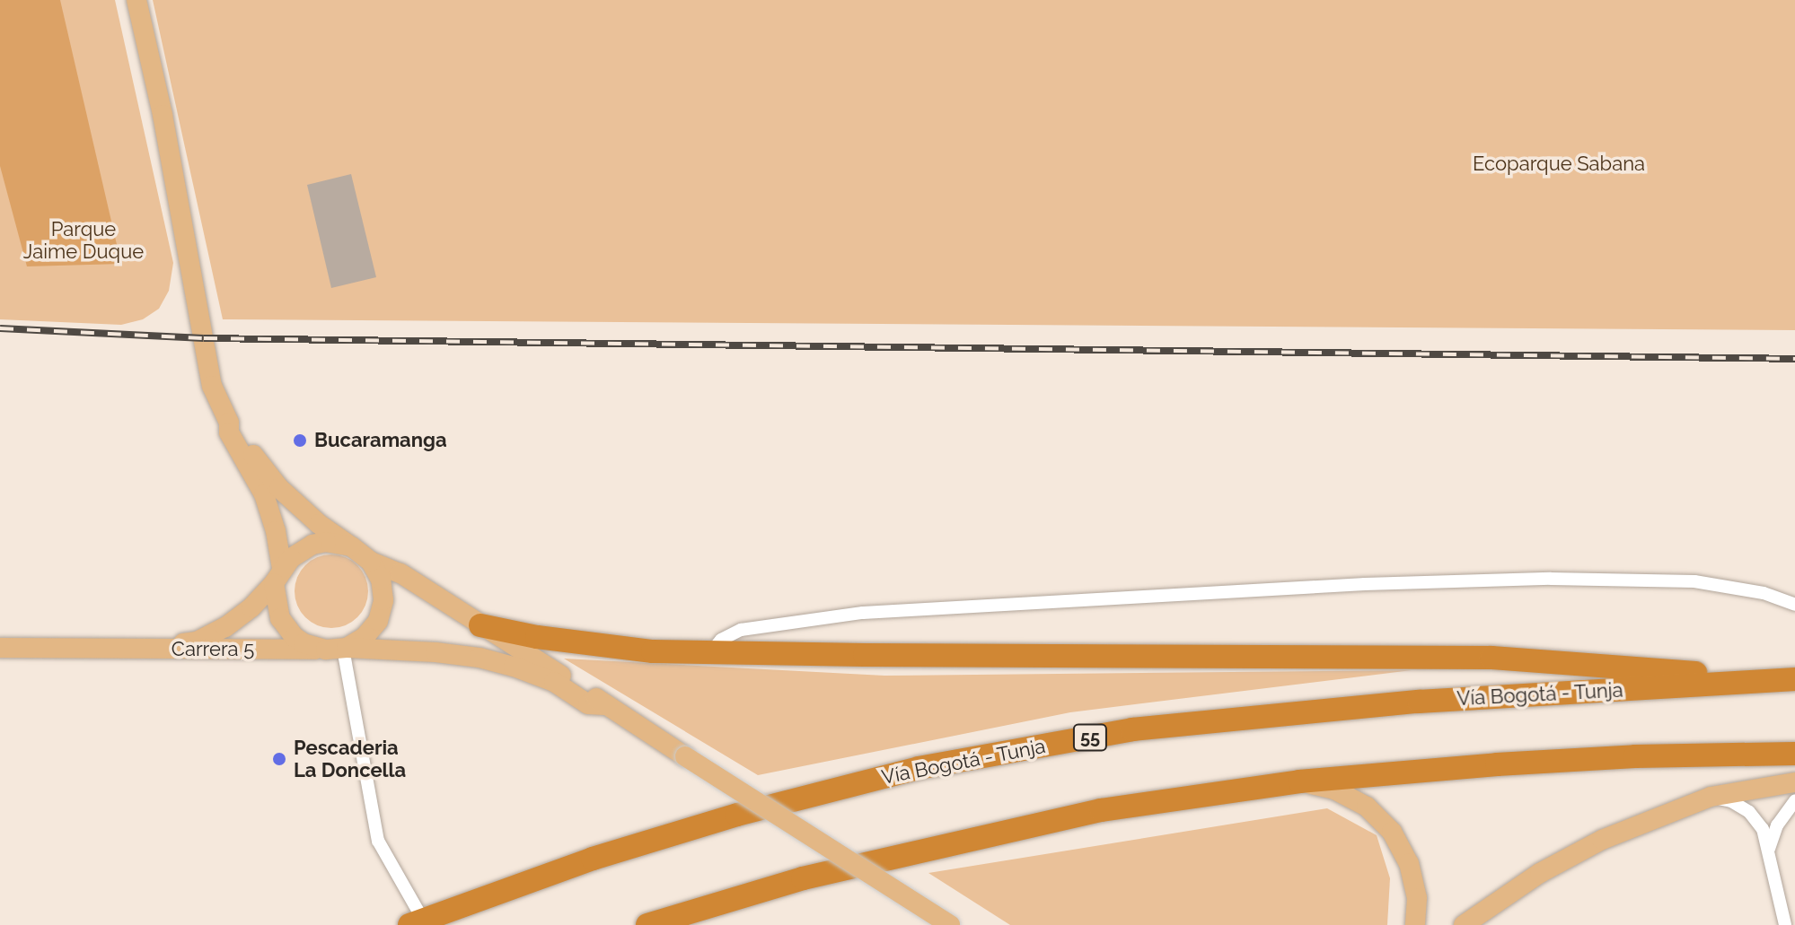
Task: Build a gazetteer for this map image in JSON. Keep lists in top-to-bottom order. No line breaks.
{"streets":{"highway":["Vía Bogotá - Tunja","55"],"main road":["Carrera 5"]},"parks":["Ecoparque Sabana","Parque Jaime Duque"],"places":["Bucaramanga","Pescaderia La Doncella"]}
